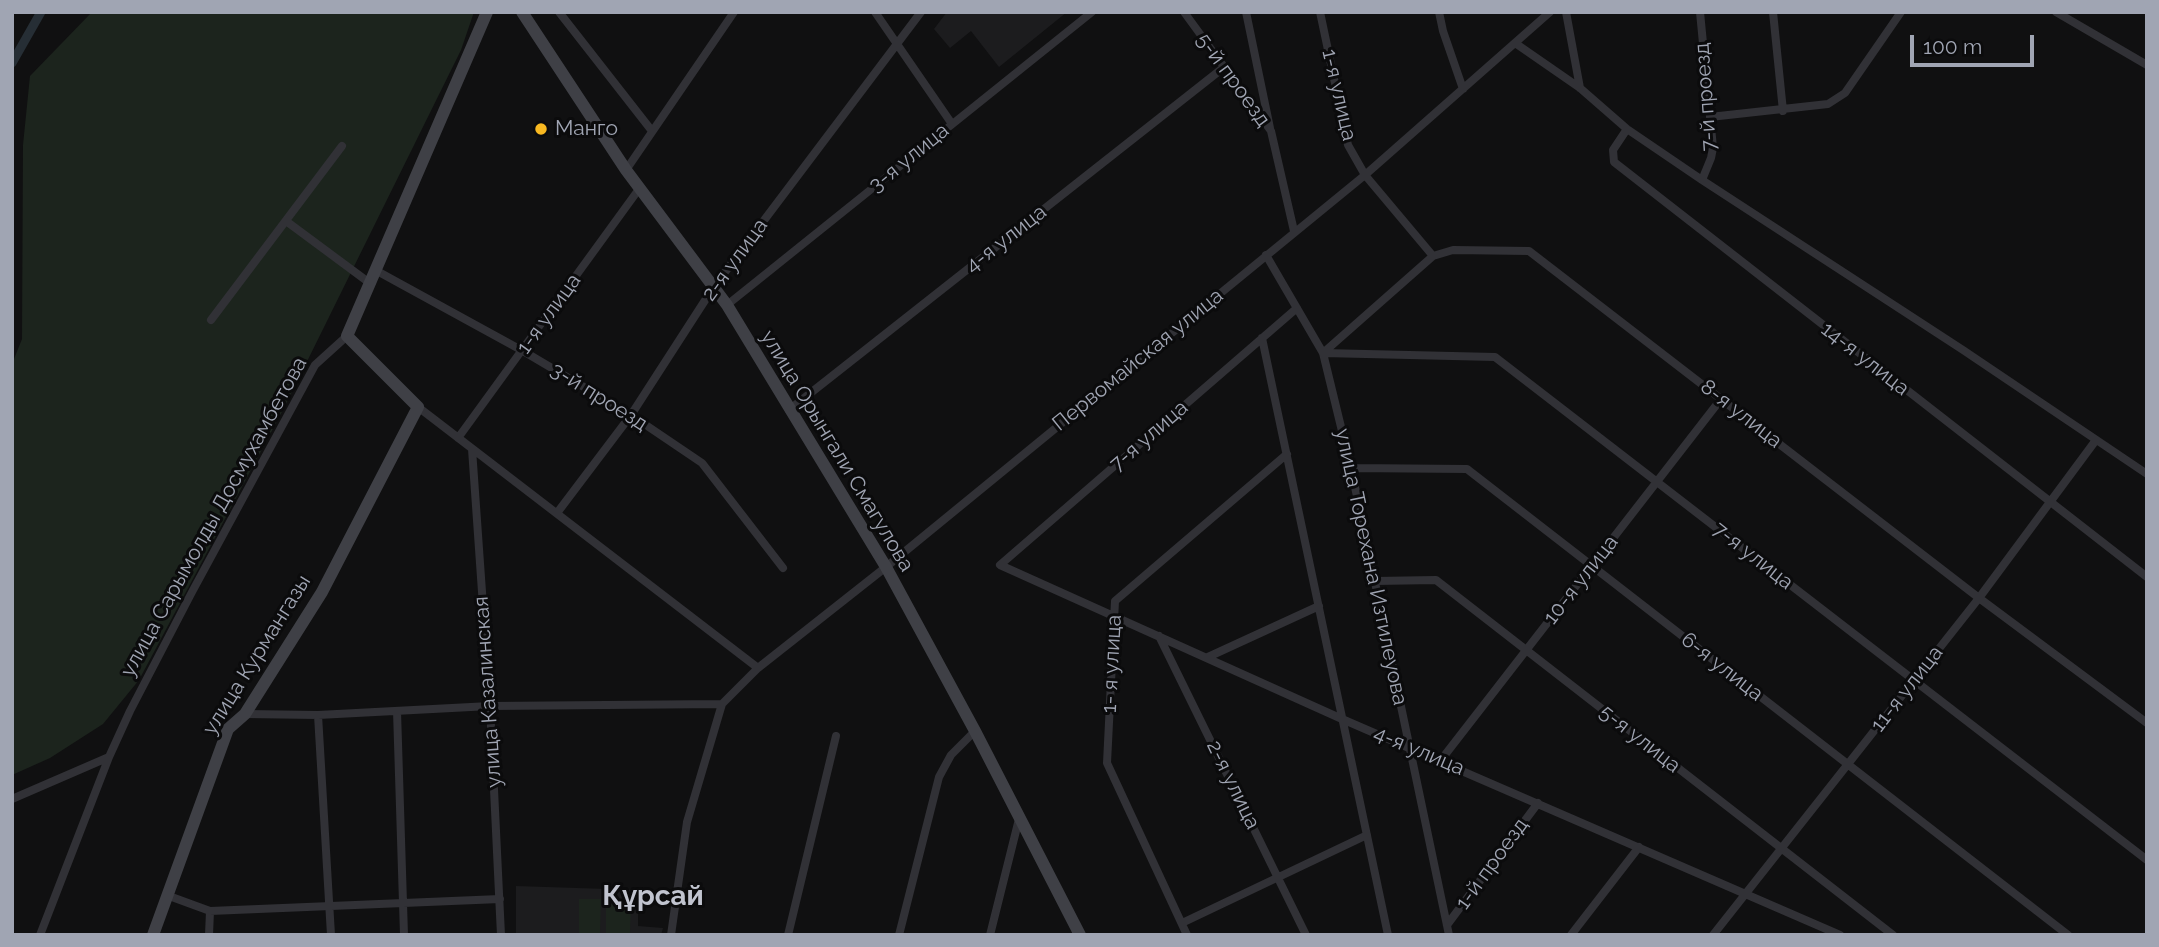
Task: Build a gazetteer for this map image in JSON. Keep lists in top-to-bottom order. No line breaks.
{"streets":{"main road":["улица Орынгали Смагулова","улица Сарымолды Досмухамбетова","улица Курмангазы"],"street":["5-й проезд","1-я улица","7-й проезд","3-я улица","4-я улица","2-я улица","14-я улица","Первомайская улица","3-й проезд","8-я улица","7-я улица","улица Торехана Изтилеуова","10-я улица","1- я улица","6-я улица","11-я улица","улица Казалинская","5-я улица","1-й проезд"]},"crossings":[["5-й проезд","4-я улица"],["5-й проезд","Первомайская улица"],["1-я улица","Первомайская улица"],["1-я улица","3-й проезд"],["1-я улица","8-я улица"],["1-я улица","улица Орынгали Смагулова"],["3-я улица","улица Орынгали Смагулова"],["4-я улица","2-я улица"],["4-я улица","7-я улица"],["4-я улица","улица Орынгали Смагулова"],["4-я улица","улица Торехана Изтилеуова"],["4-я улица","10-я улица"],["4-я улица","1- я улица"],["4-я улица","11-я улица"],["4-я улица","1-й проезд"],["2-я улица","3-й проезд"],["2-я улица","улица Орынгали Смагулова"],["14-я улица","11-я улица"],["Первомайская улица","улица Орынгали Смагулова"],["Первомайская улица","улица Торехана Изтилеуова"],["3-й проезд","улица Сарымолды Досмухамбетова"],["8-я улица","10-я улица"],["8-я улица","11-я улица"],["7-я улица","улица Торехана Изтилеуова"],["7-я улица","10-я улица"],["7-я улица","11-я улица"],["улица Торехана Изтилеуова","6-я улица"],["улица Торехана Изтилеуова","5-я улица"],["улица Торехана Изтилеуова","1-й проезд"],["10-я улица","6-я улица"],["10-я улица","5-я улица"],["6-я улица","11-я улица"],["11-я улица","5-я улица"]],"districts":["Құрсай"],"places":["Манго"],"scale_bar":"100 m"}
